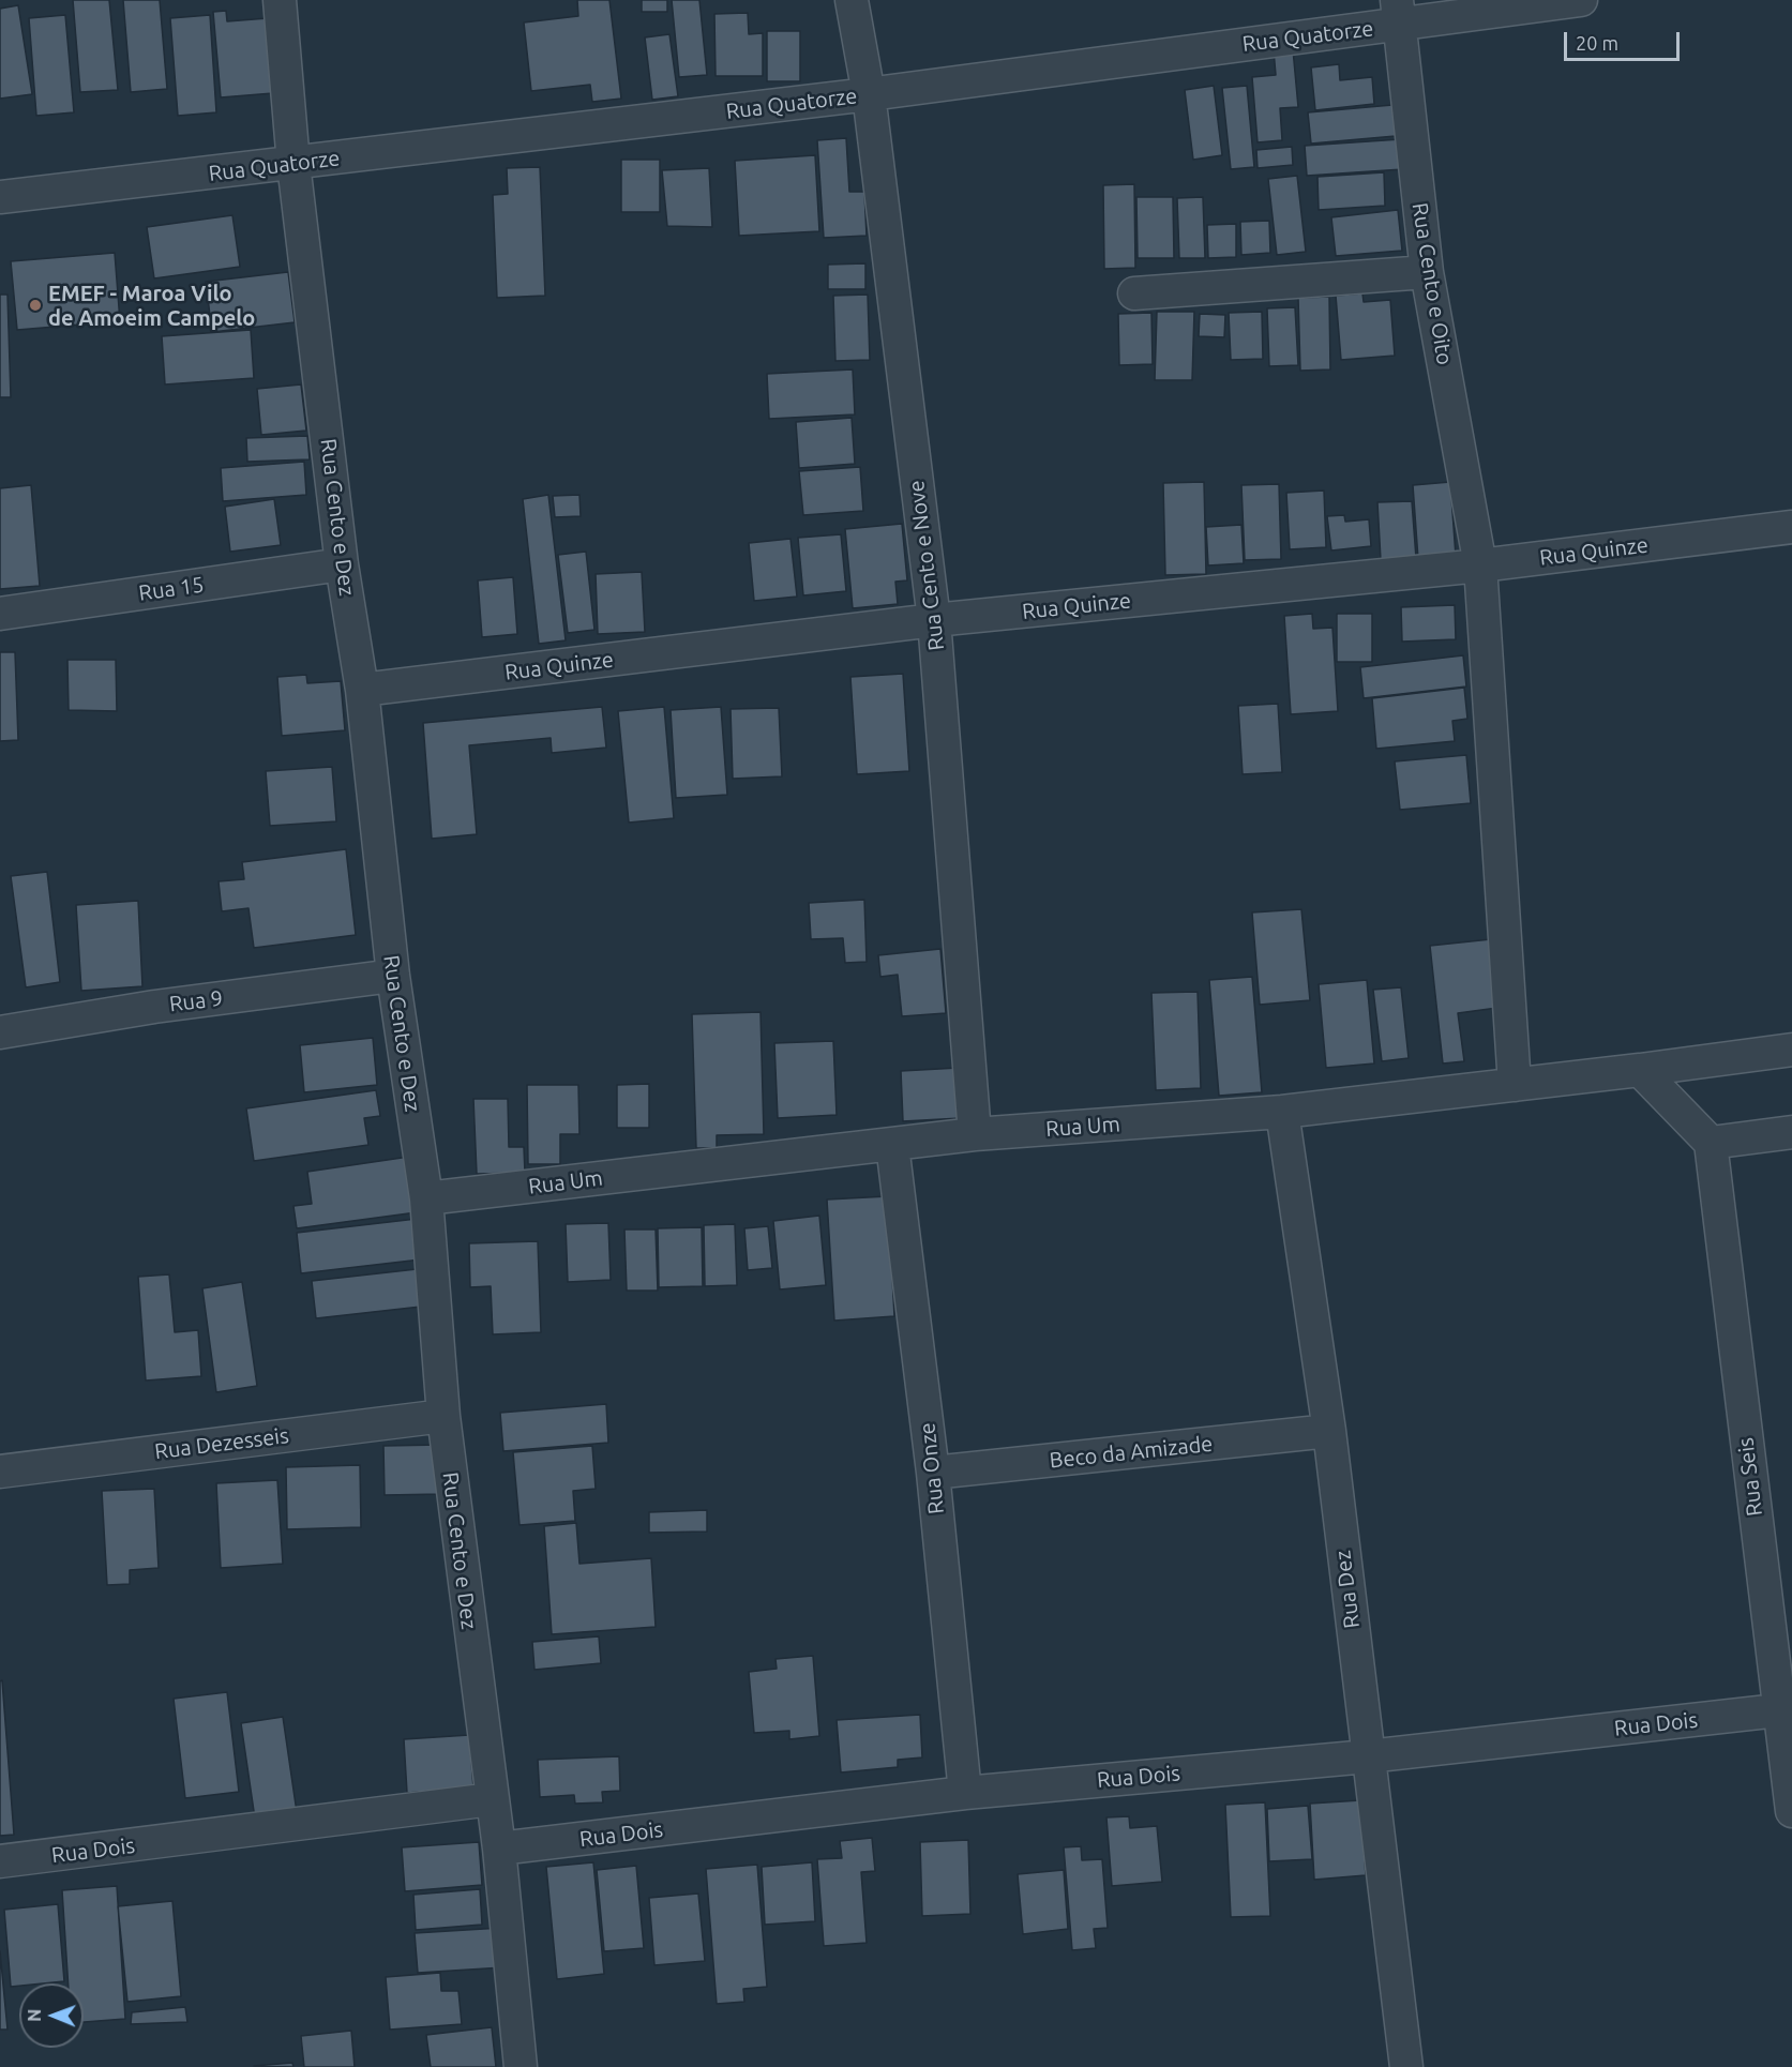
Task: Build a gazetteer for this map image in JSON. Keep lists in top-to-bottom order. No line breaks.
{"streets":{"street":["Rua Quatorze","Rua Cento e Oito","Rua Cento e Dez","Rua Quinze","Rua Cento e Nove","Rua 15","Rua 9","Rua Um","Rua Dezesseis","Beco da Amizade","Rua Onze","Rua Seis","Rua Dez","Rua Dois"]},"crossings":[["Rua Quatorze","Rua Cento e Oito"],["Rua Quatorze","Rua Cento e Dez"],["Rua Quatorze","Rua Cento e Nove"],["Rua Cento e Oito","Rua Quinze"],["Rua Cento e Oito","Rua Um"],["Rua Cento e Dez","Rua Quinze"],["Rua Cento e Dez","Rua 15"],["Rua Cento e Dez","Rua 9"],["Rua Cento e Dez","Rua Um"],["Rua Cento e Dez","Rua Dezesseis"],["Rua Cento e Dez","Rua Dois"],["Rua Quinze","Rua Cento e Nove"],["Rua Cento e Nove","Rua Um"],["Rua Um","Rua Onze"],["Rua Um","Rua Dez"],["Beco da Amizade","Rua Onze"],["Beco da Amizade","Rua Dez"],["Rua Onze","Rua Dois"],["Rua Seis","Rua Dois"],["Rua Dez","Rua Dois"]],"places":["EMEF - Maroa Vilo de Amoeim Campelo"],"scale_bar":"20 m","north":"left"}
